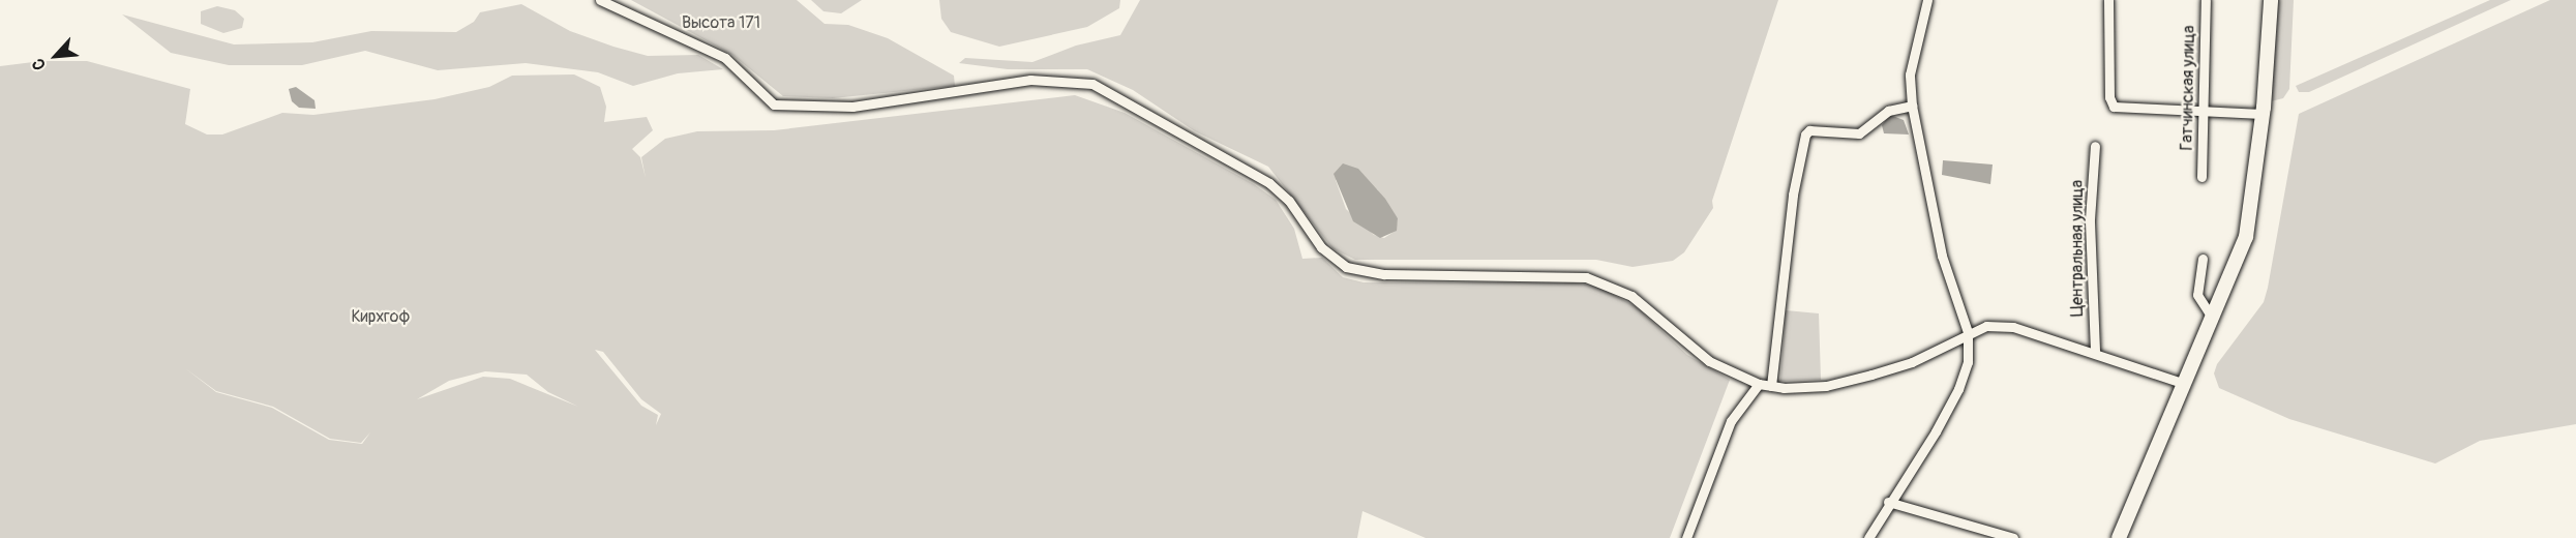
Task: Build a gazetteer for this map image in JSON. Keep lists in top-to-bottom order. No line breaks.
{"streets":{"street":["Гатчинская улица","Центральная улица"]},"parks":["Высота 171","Кирхгоф"],"north":"bottom left"}
